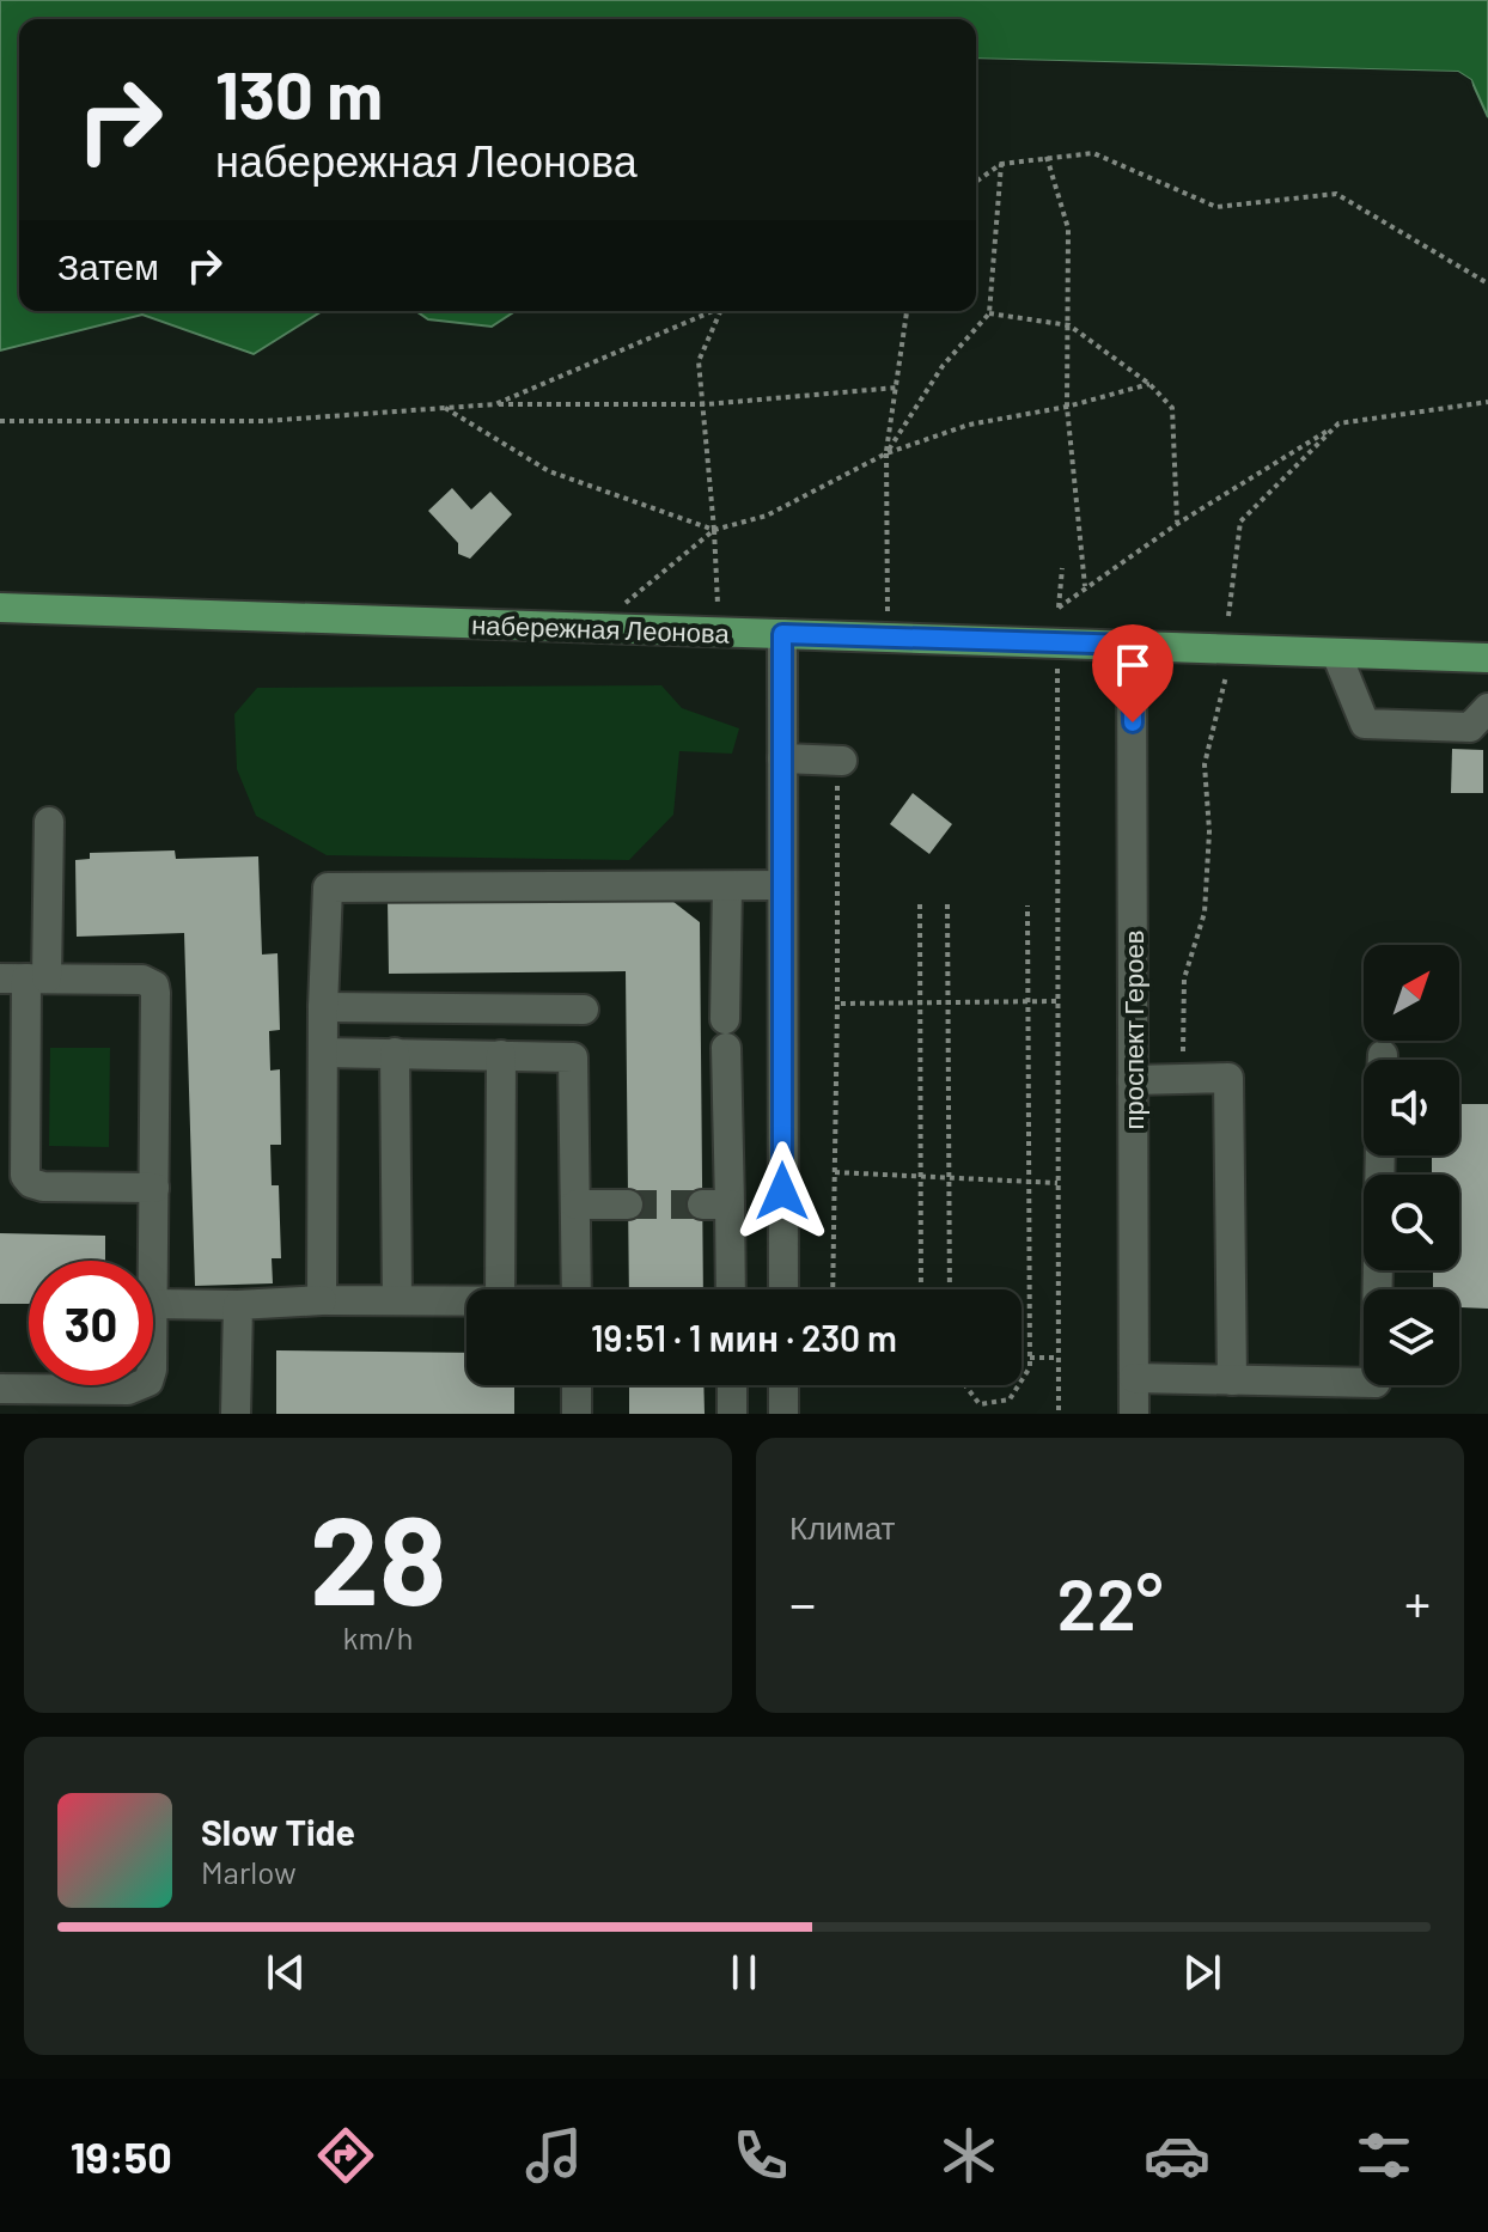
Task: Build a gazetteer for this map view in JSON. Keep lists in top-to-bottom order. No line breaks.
{"streets":{"main road":["набережная Леонова"],"street":["проспект Героев"]},"crossings":[["набережная Леонова","проспект Героев"]],"north":"top right","page":{"turn":["130 m","набережная Леонова"],"then":"Затем","limit":"30","trip":"19:51 · 1 мин · 230 m","tile":[["28","km/h"],"Климат"],"heat":["−","22°","+"],"song":["Slow Tide","Marlow"],"tabs":"19:50"}}
